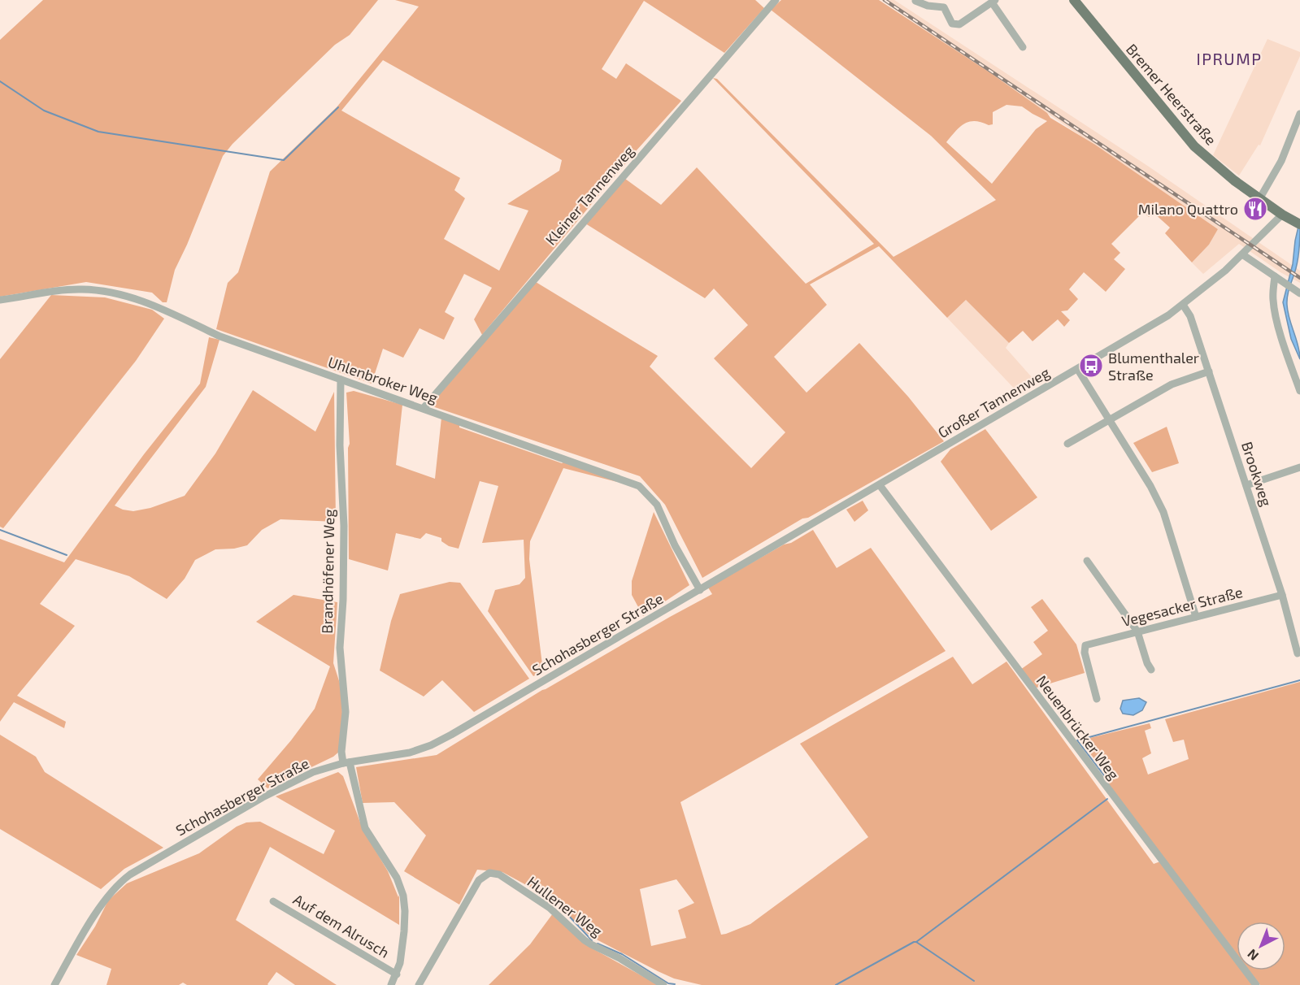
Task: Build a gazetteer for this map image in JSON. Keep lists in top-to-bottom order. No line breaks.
{"streets":{"main road":["Bremer Heerstraße"],"street":["Kleiner Tannenweg","Uhlenbroker Weg","Großer Tannenweg","Brookweg","Brandhöfener Weg","Vegesacker Straße","Schohasberger Straße","Neuenbrücker Weg","Hullener Weg","Auf dem Alrusch"]},"crossings":[["Bremer Heerstraße","Großer Tannenweg"],["Kleiner Tannenweg","Uhlenbroker Weg"],["Uhlenbroker Weg","Großer Tannenweg"],["Uhlenbroker Weg","Brandhöfener Weg"],["Uhlenbroker Weg","Schohasberger Straße"],["Großer Tannenweg","Brookweg"],["Großer Tannenweg","Schohasberger Straße"],["Großer Tannenweg","Neuenbrücker Weg"],["Brookweg","Vegesacker Straße"],["Brandhöfener Weg","Schohasberger Straße"],["Brandhöfener Weg","Auf dem Alrusch"]],"districts":["IPRUMP"],"places":{"restaurant":["Milano Quattro"],"bus stop":["Blumenthaler Straße"]},"north":"bottom left"}
